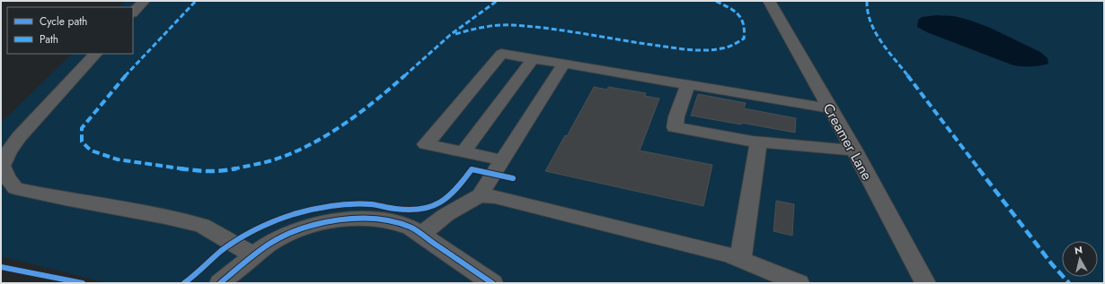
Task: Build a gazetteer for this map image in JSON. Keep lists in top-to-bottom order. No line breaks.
{"streets":{"street":["Creamer Lane"]},"legend":["Cycle path","Path"],"north":"top"}
